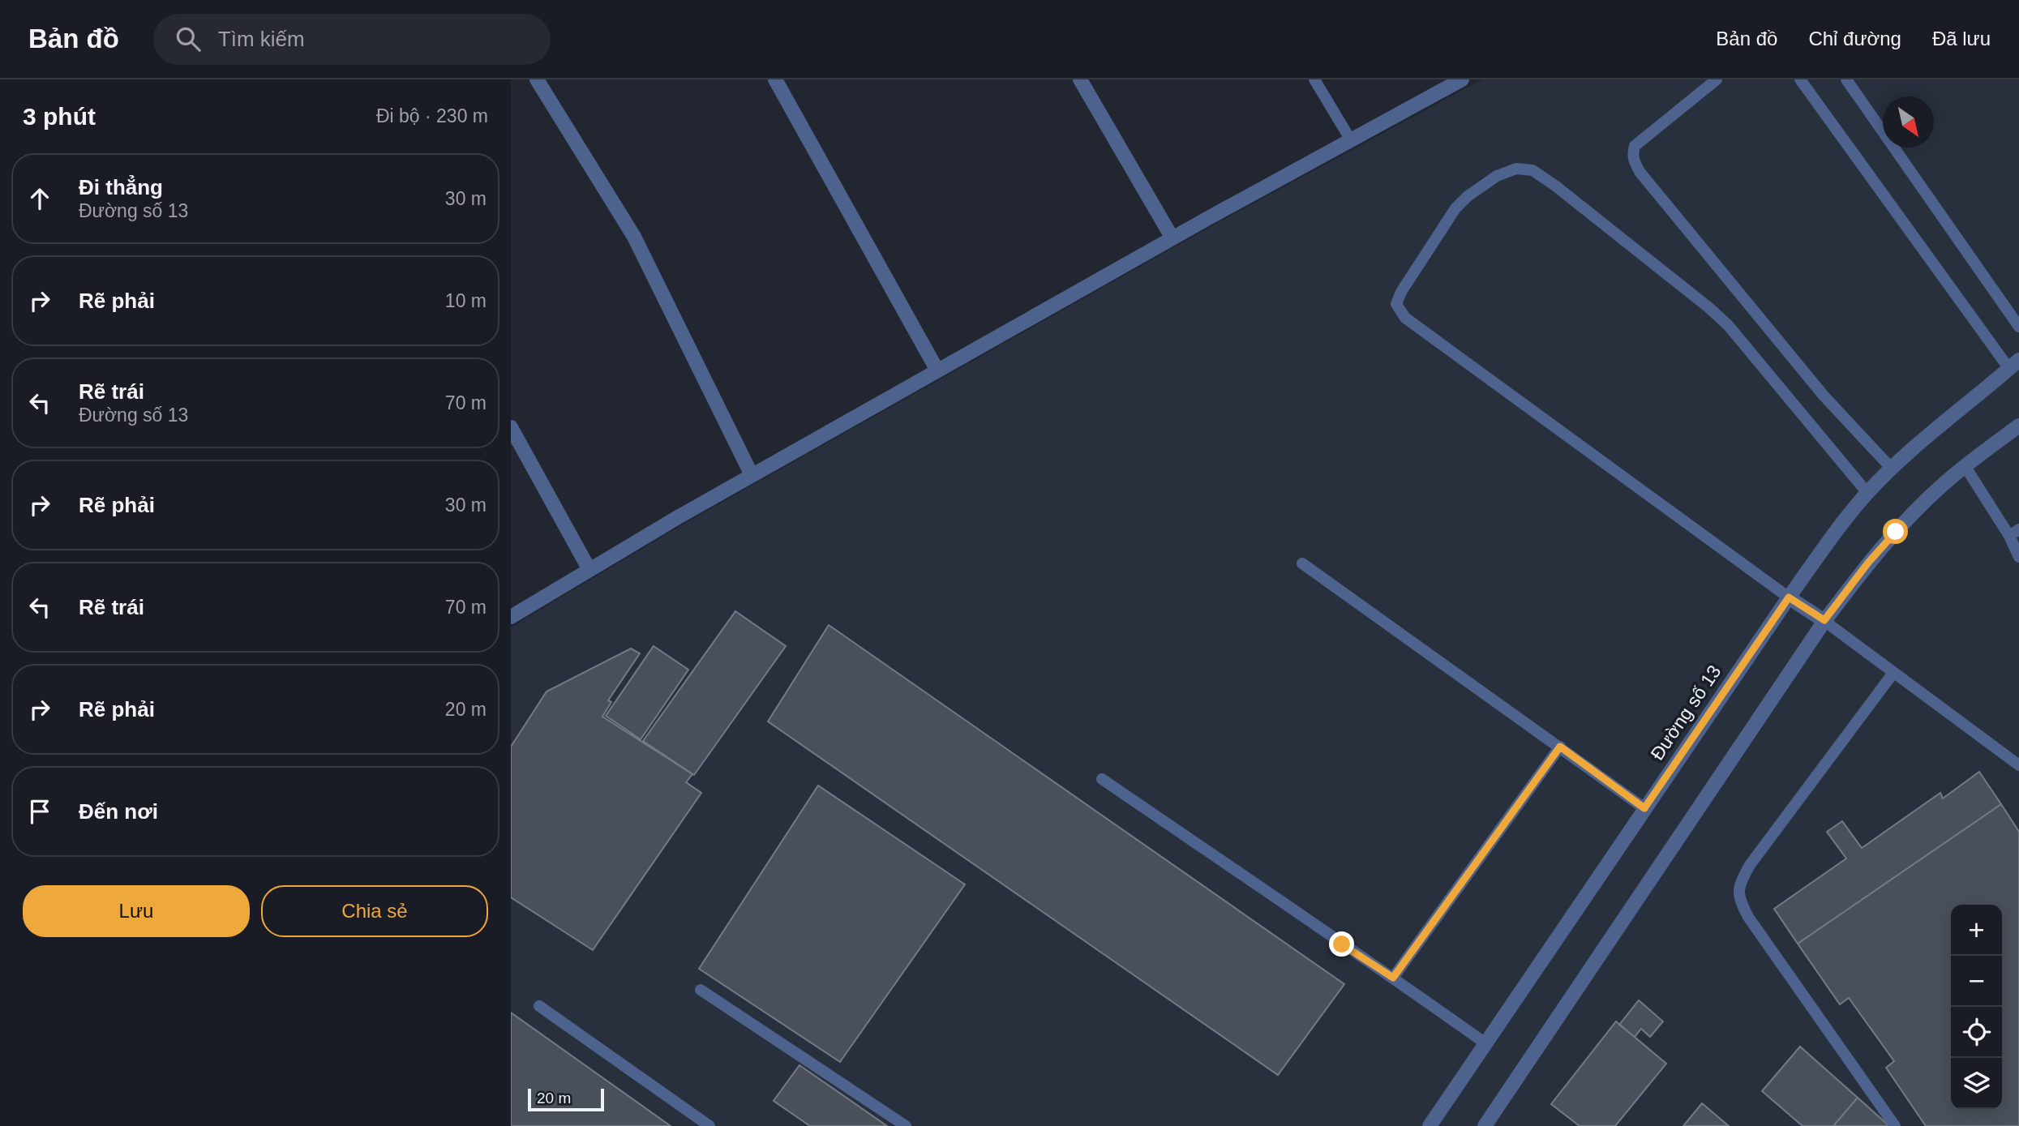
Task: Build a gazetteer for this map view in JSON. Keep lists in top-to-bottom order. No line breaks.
{"streets":{"street":["Đường số 13"]},"scale_bar":"20 m","north":"bottom right","page":{"header":"Bản đồ","search":"Tìm kiếm","nav":["Bản đồ","Chỉ đường","Đã lưu"],"heading":["3 phút","Đi bộ · 230 m"],"list":[["Đi thẳng","Đường số 13","30 m"],["Rẽ phải","10 m"],["Rẽ trái","Đường số 13","70 m"],["Rẽ phải","30 m"],["Rẽ trái","70 m"],["Rẽ phải","20 m"],"Đến nơi"],"buttons":["Lưu","Chia sẻ"],"map_buttons":["+","−"],"scale":"20 m"}}
